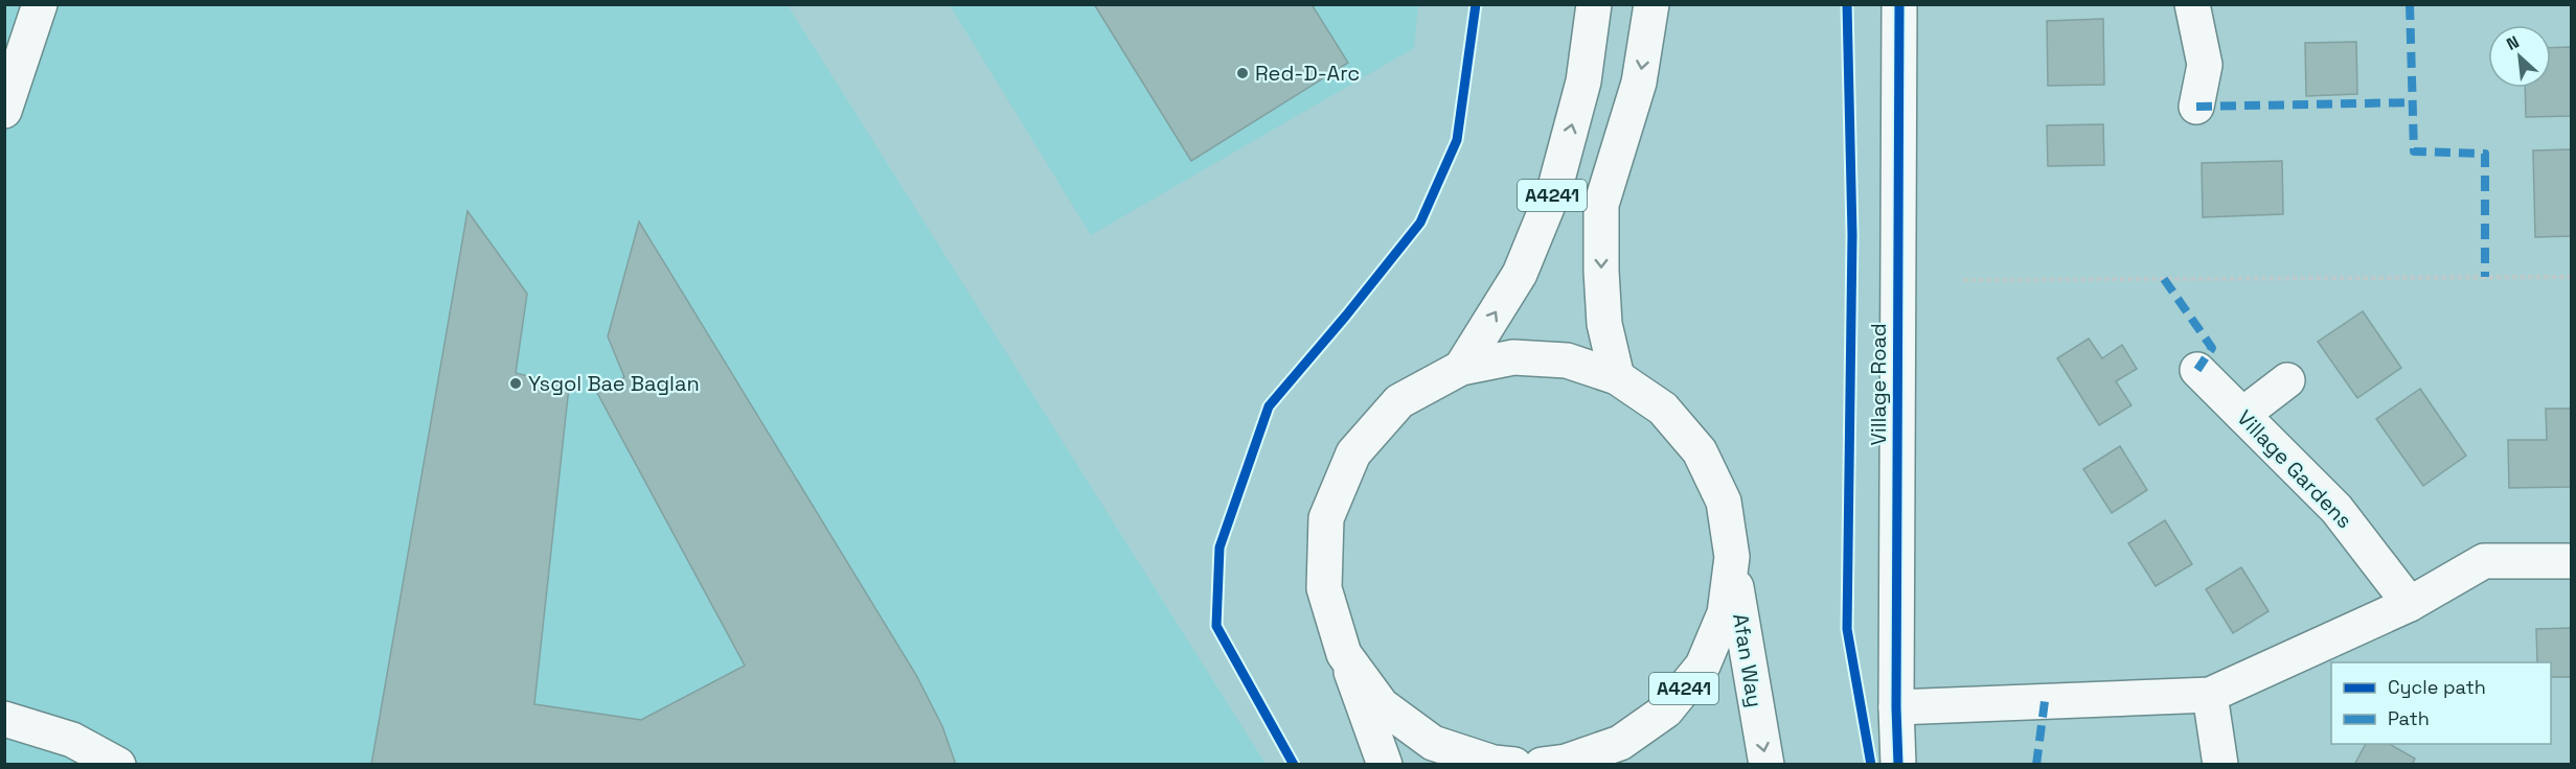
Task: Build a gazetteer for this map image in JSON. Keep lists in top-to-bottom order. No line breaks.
{"streets":{"main road":["A4241","Village Road","Village Gardens","Afan Way"]},"crossings":[["A4241","Afan Way"]],"one_way":["Afan Way"],"places":["Red-D-Arc","Ysgol Bae Baglan"],"legend":["Cycle path","Path"],"north":"top left"}
